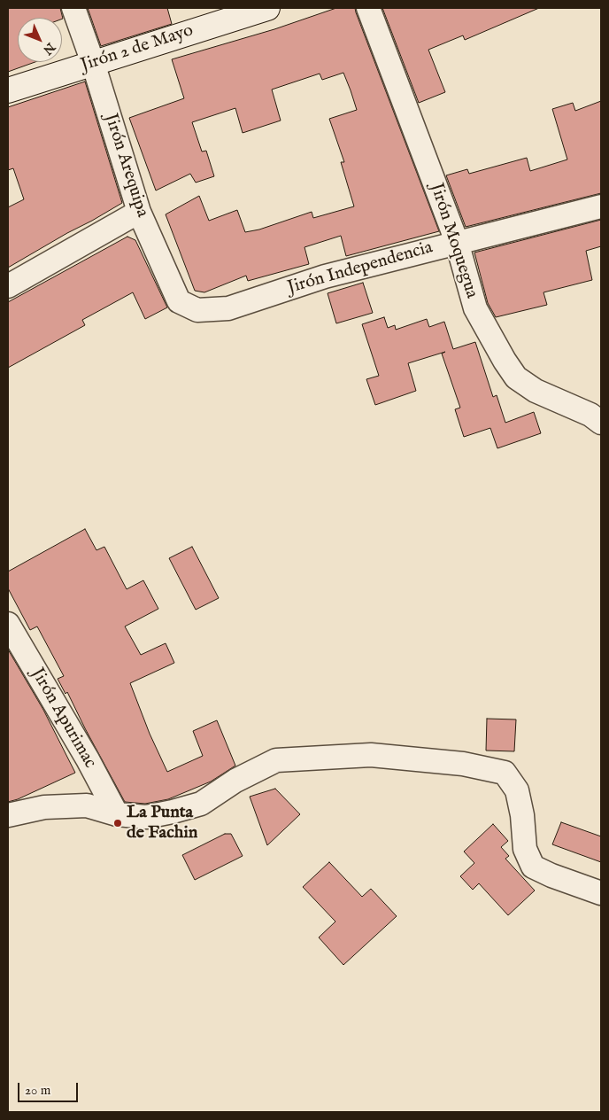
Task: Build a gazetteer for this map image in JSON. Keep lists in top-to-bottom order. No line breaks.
{"streets":{"main road":["Jirón 2 de Mayo"],"street":["Jirón Arequipa","Jirón Moquegua","Jirón Independencia","Jirón Apurimac"]},"crossings":[["Jirón 2 de Mayo","Jirón Arequipa"],["Jirón Arequipa","Jirón Independencia"],["Jirón Moquegua","Jirón Independencia"]],"places":["La Punta de Fachin"],"scale_bar":"20 m","north":"bottom right"}
